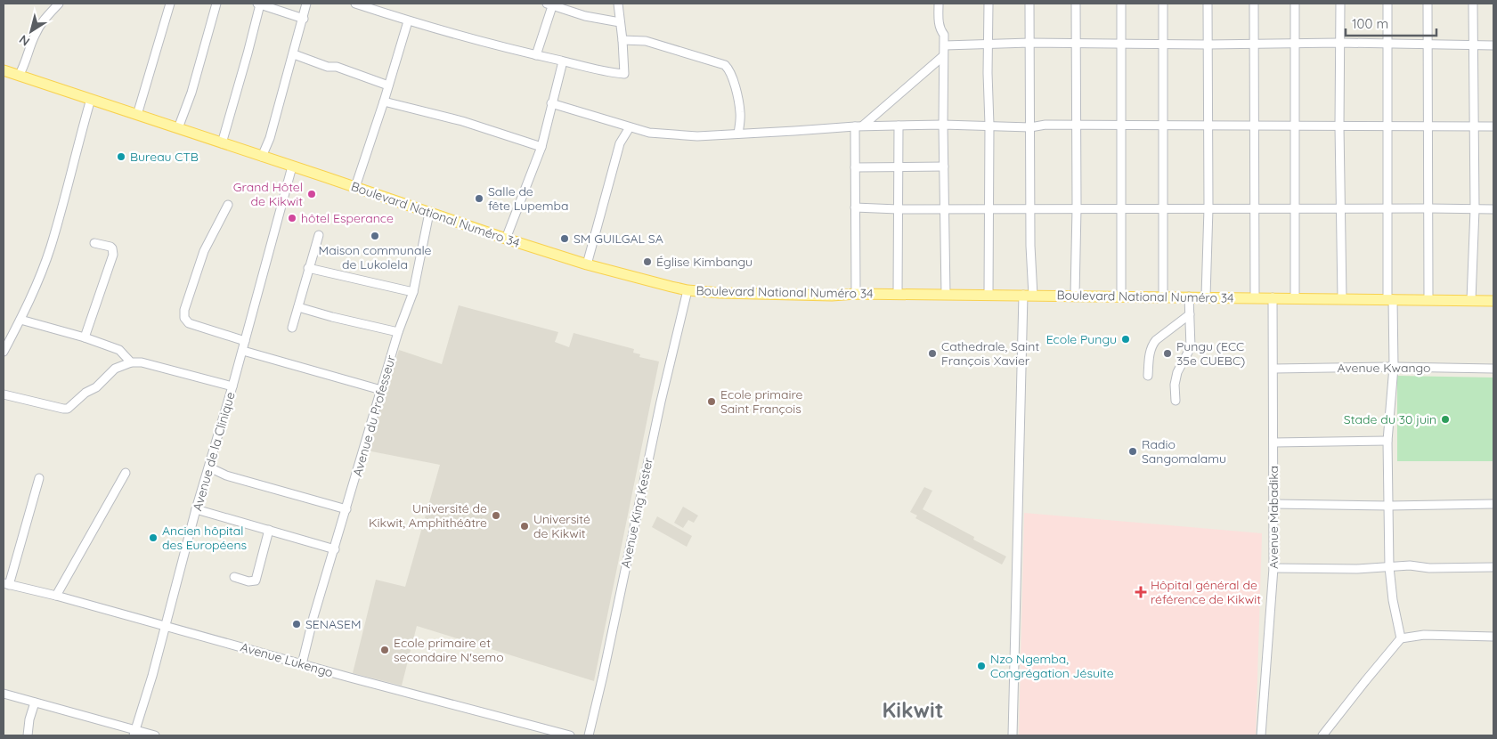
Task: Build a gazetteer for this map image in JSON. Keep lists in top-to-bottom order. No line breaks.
{"streets":{"main road":["Boulevard National Numéro 34"],"street":["Avenue Kwango","Avenue du Professeur","Avenue de la Clinique","Avenue King Kester","Avenue Mabadika","Avenue Lukengo"]},"crossings":[["Boulevard National Numéro 34","Avenue du Professeur"],["Boulevard National Numéro 34","Avenue de la Clinique"],["Boulevard National Numéro 34","Avenue King Kester"],["Boulevard National Numéro 34","Avenue Mabadika"],["Avenue Kwango","Avenue Mabadika"],["Avenue du Professeur","Avenue Lukengo"],["Avenue de la Clinique","Avenue Lukengo"]],"districts":["Kikwit"],"places":{"other":["Bureau CTB","Grand Hôtel de Kikwit","Salle de fête Lupemba","hôtel Esperance","Maison communale de Lukolela","SM GUILGAL SA","Église Kimbangu","Ecole Pungu","Cathedrale, Saint François Xavier","Pungu (ECC 35e CUEBC)","Ecole primaire Saint François","Stade du 30 juin","Radio Sangomalamu","Université de Kikwit, Amphithéâtre","Université de Kikwit","Ancien hôpital des Européens","SENASEM","Ecole primaire et secondaire N'semo","Nzo Ngemba, Congrégation Jésuite"],"health":["Hôpital général de référence de Kikwit"]},"scale_bar":"100 m","north":"bottom left"}
